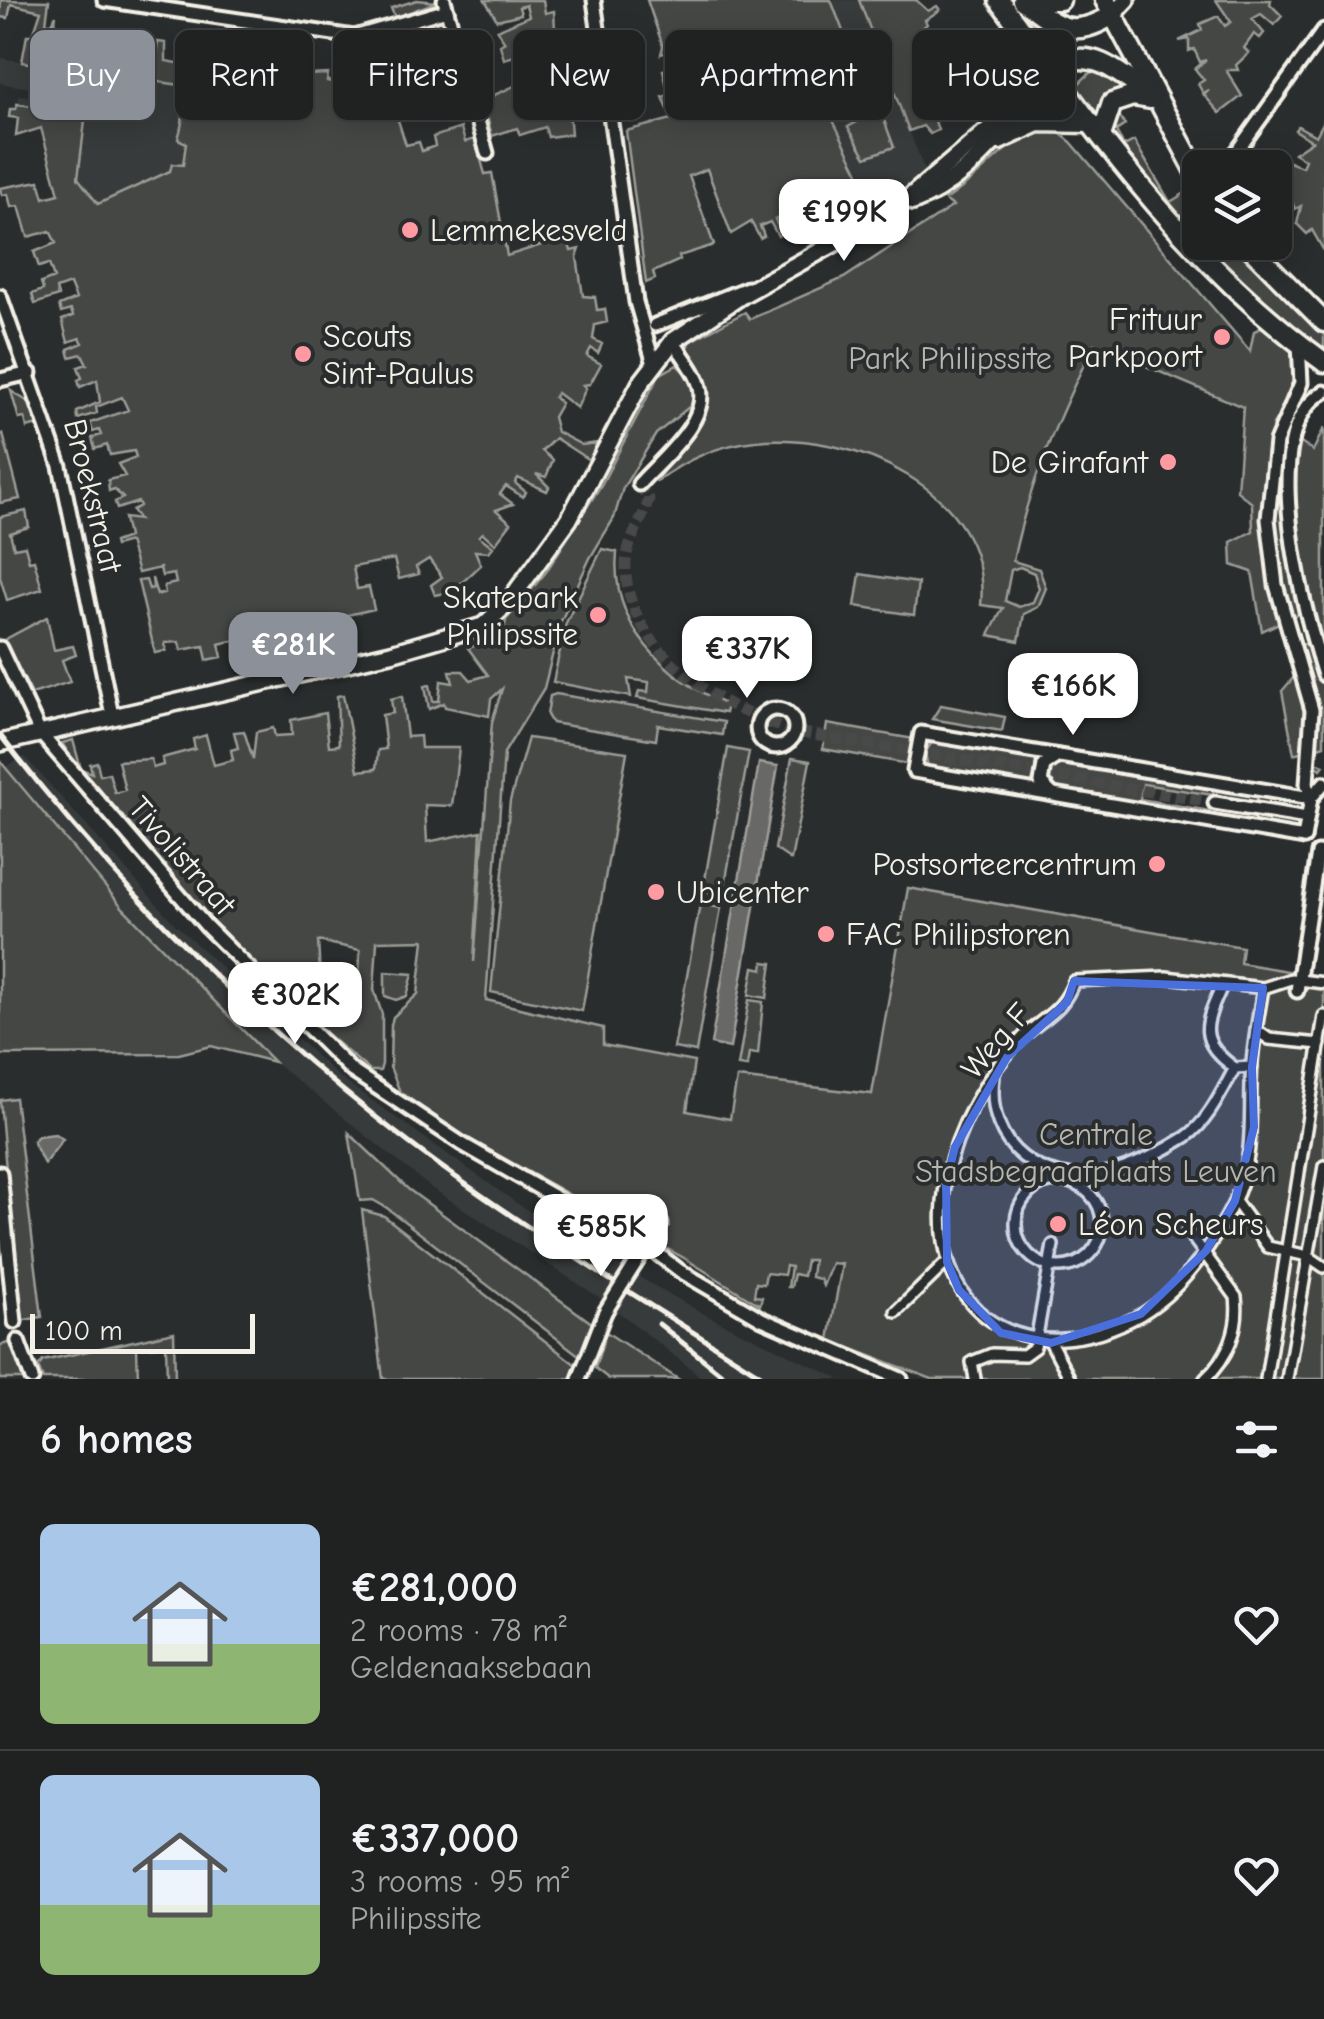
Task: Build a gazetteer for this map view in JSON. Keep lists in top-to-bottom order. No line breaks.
{"streets":{"street":["Broekstraat","Tivolistraat","Weg F"]},"parks":["Park Philipssite","Centrale Stadsbegraafplaats Leuven"],"places":["Lemmekesveld","Frituur Parkpoort","Scouts Sint-Paulus","De Girafant","Skatepark Philipssite","Postsorteercentrum","Ubicenter","FAC Philipstoren","Léon Scheurs"],"scale_bar":"100 m","page":{"chip":["Buy","Rent","Filters","New","Apartment","House"],"price":["€199K","€281K","€337K","€166K","€302K","€585K"],"scale":"100 m","heading":"6 homes","list":[{"name":"€281,000","note":"2 rooms · 78 m² · Geldenaaksebaan"},{"name":"€337,000","note":"3 rooms · 95 m² · Philipssite"}]}}
